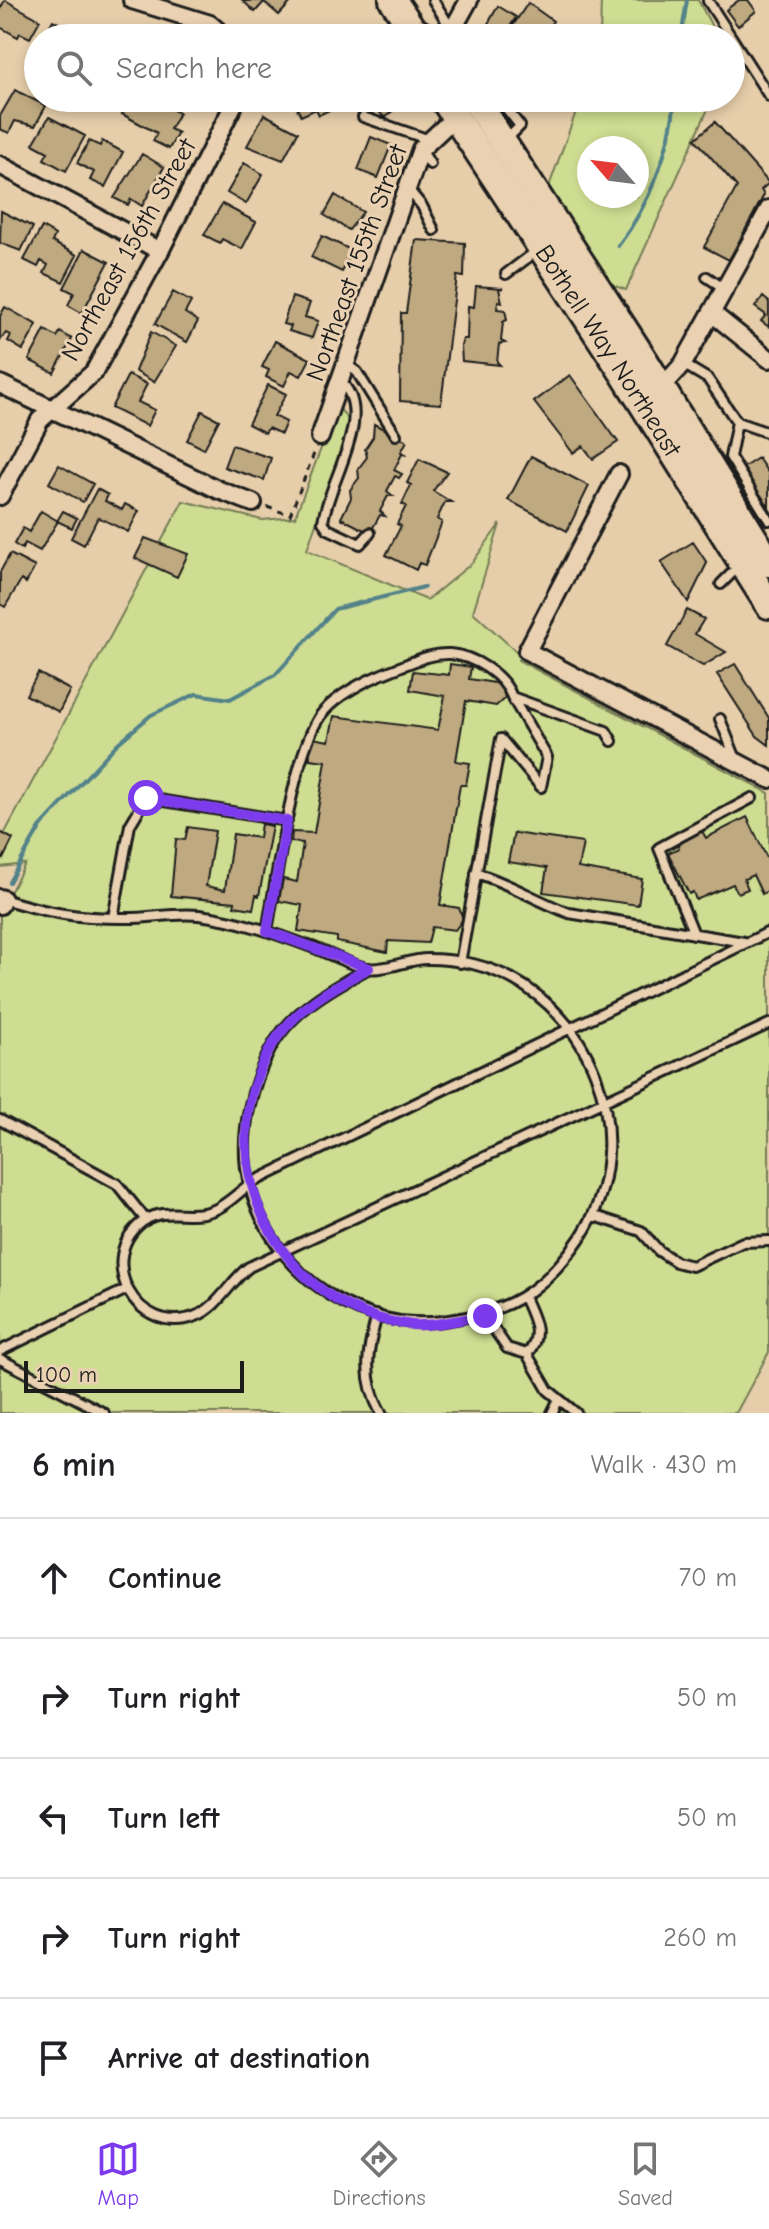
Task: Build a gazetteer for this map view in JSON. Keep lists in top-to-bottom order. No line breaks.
{"streets":{"main road":["Bothell Way Northeast"],"street":["Northeast 156th Street","Northeast 155th Street"]},"scale_bar":"100 m","north":"top left","page":{"search":"Search here","scale":"100 m","heading":["6 min","Walk · 430 m"],"list":[["Continue","70 m"],["Turn right","50 m"],["Turn left","50 m"],["Turn right","260 m"],"Arrive at destination"],"nav":["Map","Directions","Saved"]}}
